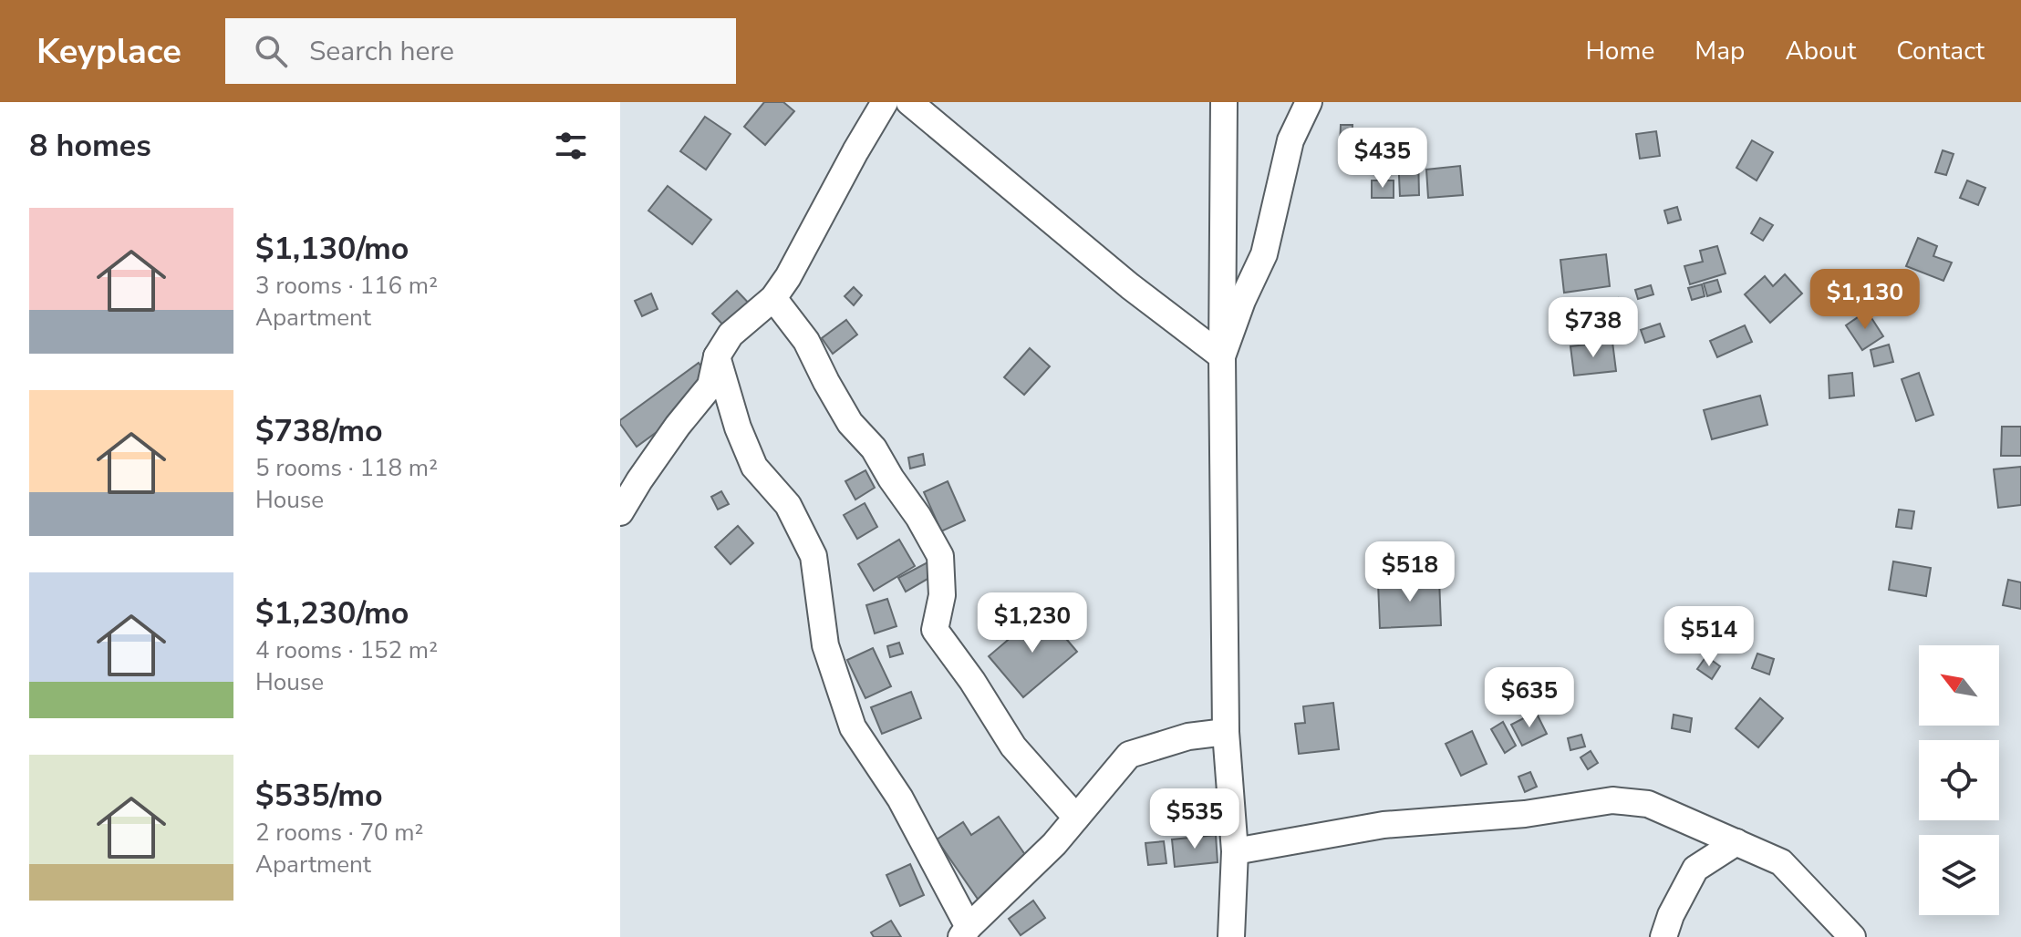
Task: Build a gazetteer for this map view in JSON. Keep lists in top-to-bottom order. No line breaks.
{"north":"top left","page":{"header":"Keyplace","search":"Search here","nav":["Home","Map","About","Contact"],"heading":"8 homes","price":["$435","$1,130","$738","$518","$1,230","$514","$635","$535"],"list":[{"name":"$1,130/mo","note":"3 rooms · 116 m² · Apartment"},{"name":"$738/mo","note":"5 rooms · 118 m² · House"},{"name":"$1,230/mo","note":"4 rooms · 152 m² · House"},{"name":"$535/mo","note":"2 rooms · 70 m² · Apartment"}]}}
